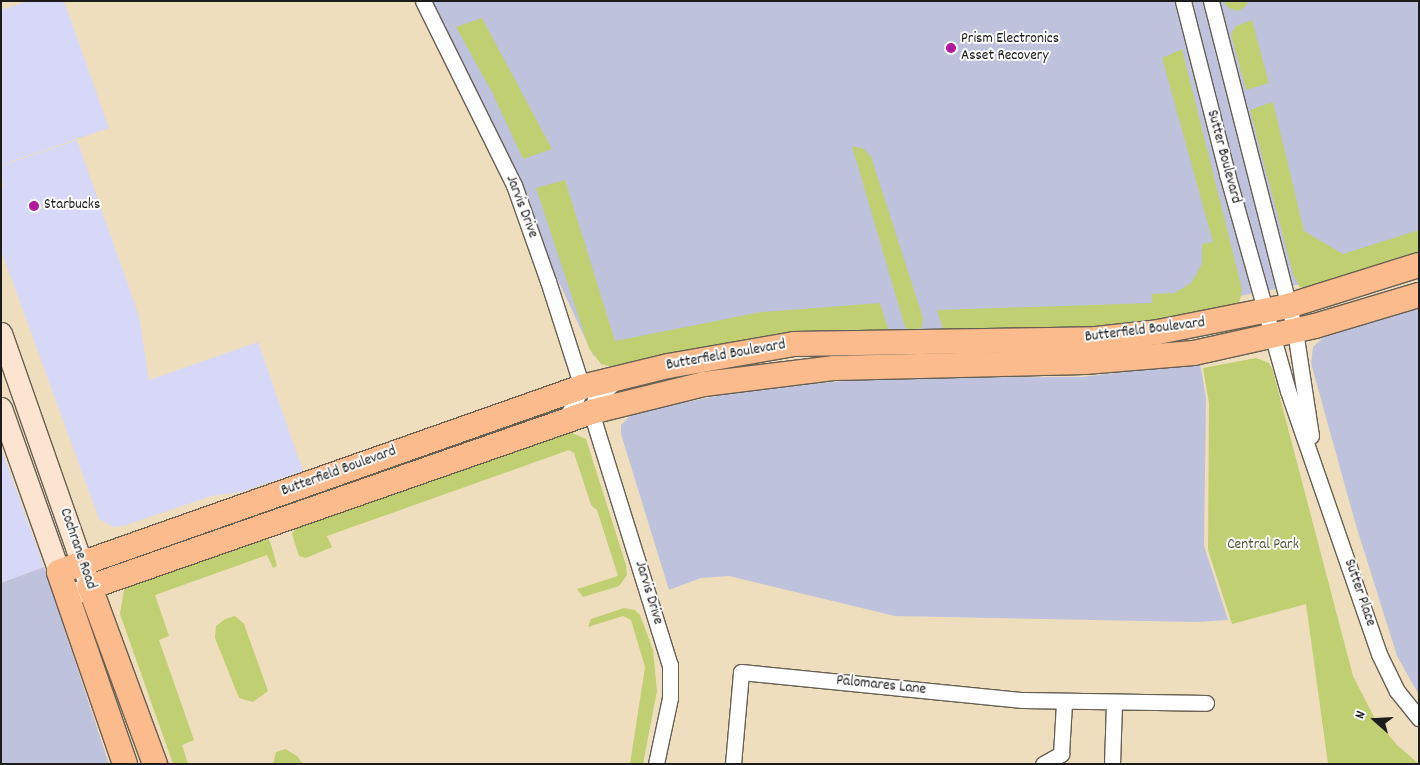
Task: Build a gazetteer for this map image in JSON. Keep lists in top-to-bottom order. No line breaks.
{"streets":{"main road":["Butterfield Boulevard","Cochrane Road"],"street":["Sutter Boulevard","Jarvis Drive","Sutter Place","Palomares Lane"]},"crossings":[["Sutter Boulevard","Butterfield Boulevard"],["Sutter Boulevard","Sutter Place"],["Jarvis Drive","Butterfield Boulevard"],["Butterfield Boulevard","Cochrane Road"],["Butterfield Boulevard","Sutter Place"]],"parks":["Central Park"],"places":["Prism Electronics Asset Recovery","Starbucks"],"north":"left"}
